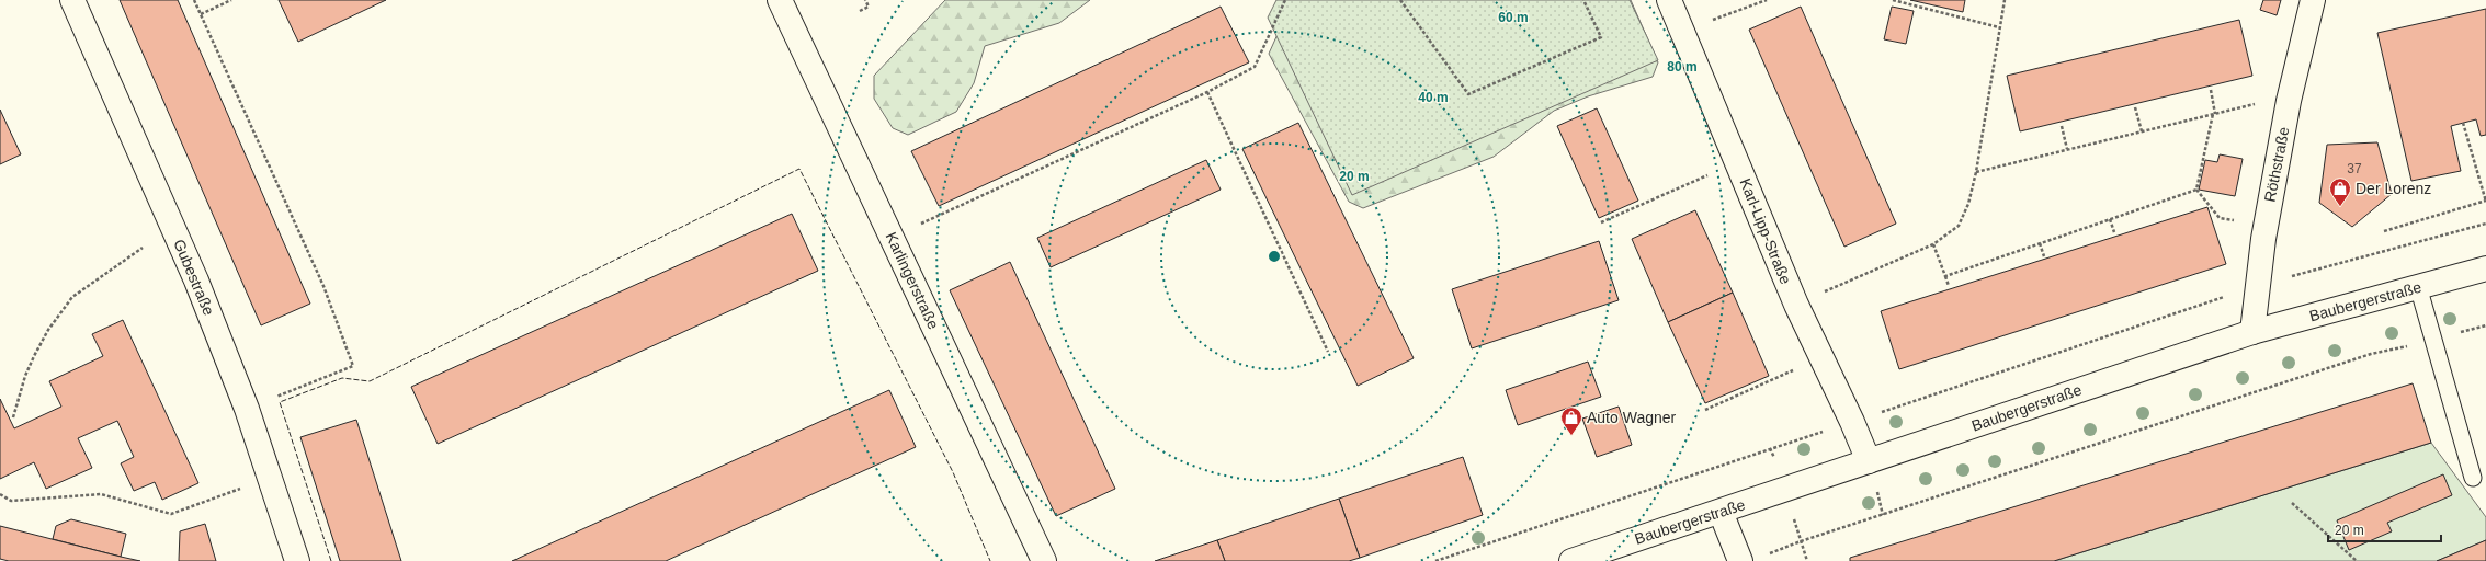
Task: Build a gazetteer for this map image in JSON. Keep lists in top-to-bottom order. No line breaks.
{"streets":{"street":["Röthstraße","Karl-Lipp-Straße","Gubestraße","Karlingerstraße","Baubergerstraße"]},"crossings":[["Röthstraße","Baubergerstraße"],["Karl-Lipp-Straße","Baubergerstraße"]],"places":{"shop":["Der Lorenz","Auto Wagner"]},"house_numbers":["37"],"scale_bar":"20 m","rings":["60 m","80 m","40 m","20 m"]}
